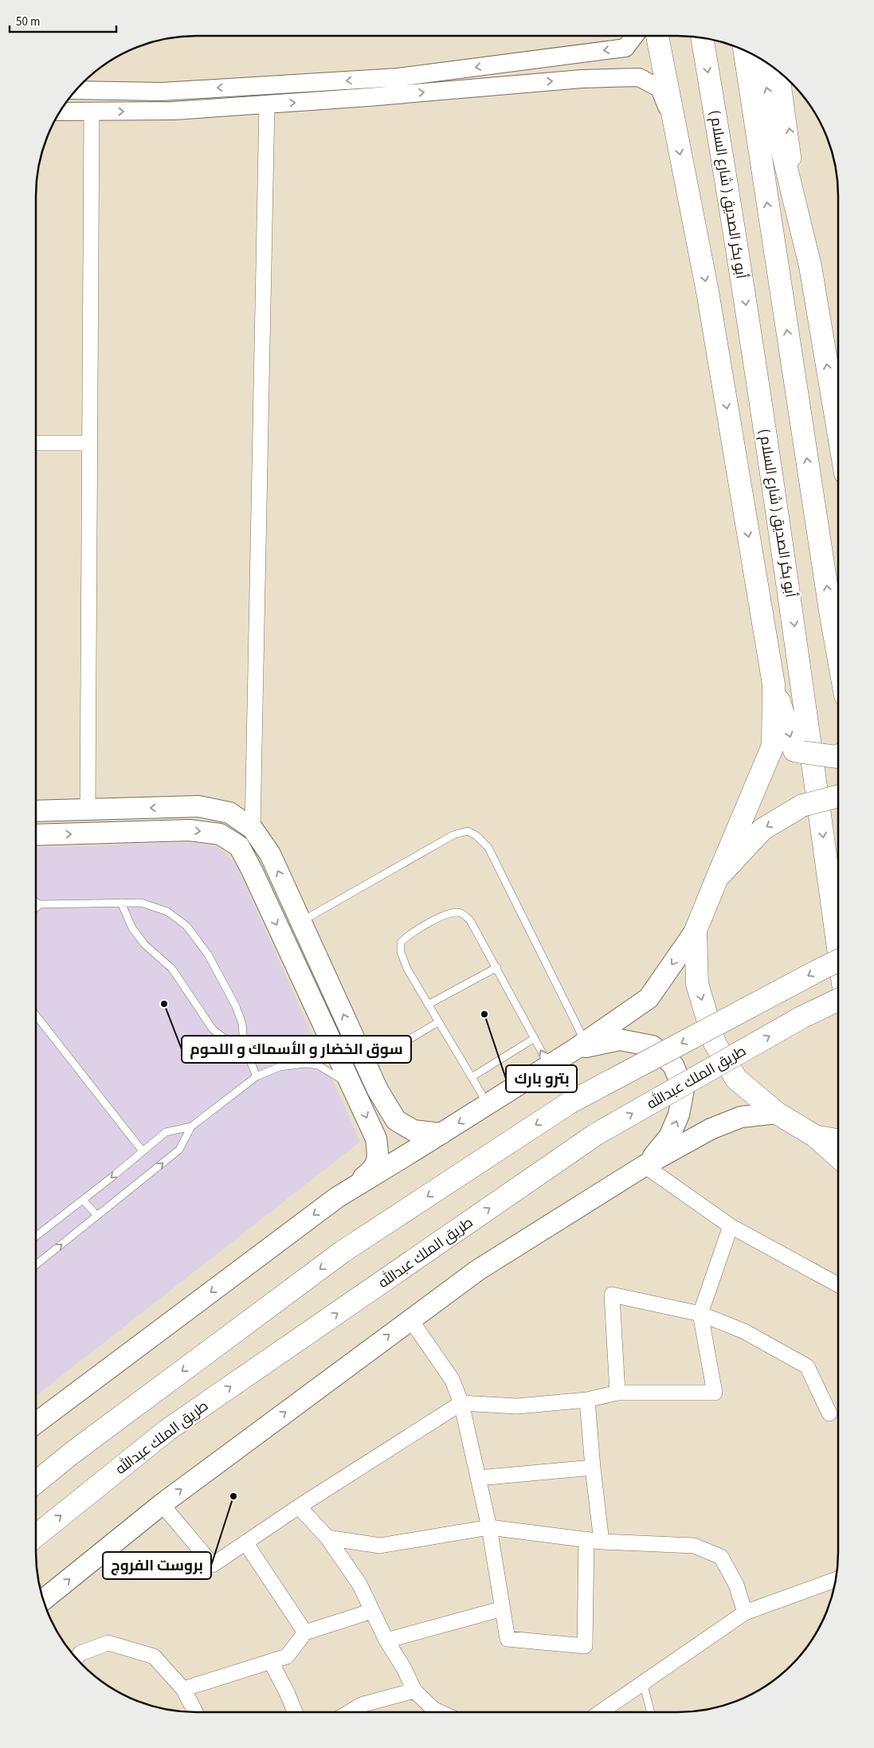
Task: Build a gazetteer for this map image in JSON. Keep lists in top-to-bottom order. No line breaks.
{"streets":{"main road":["( شارع السلام ) أبو بكر الصديق","طريق الملك عبدالله"]},"places":["سوق الخضار و الأسماك و اللحوم","بترو بارك","بروست الفروج"],"scale_bar":"50 m"}
